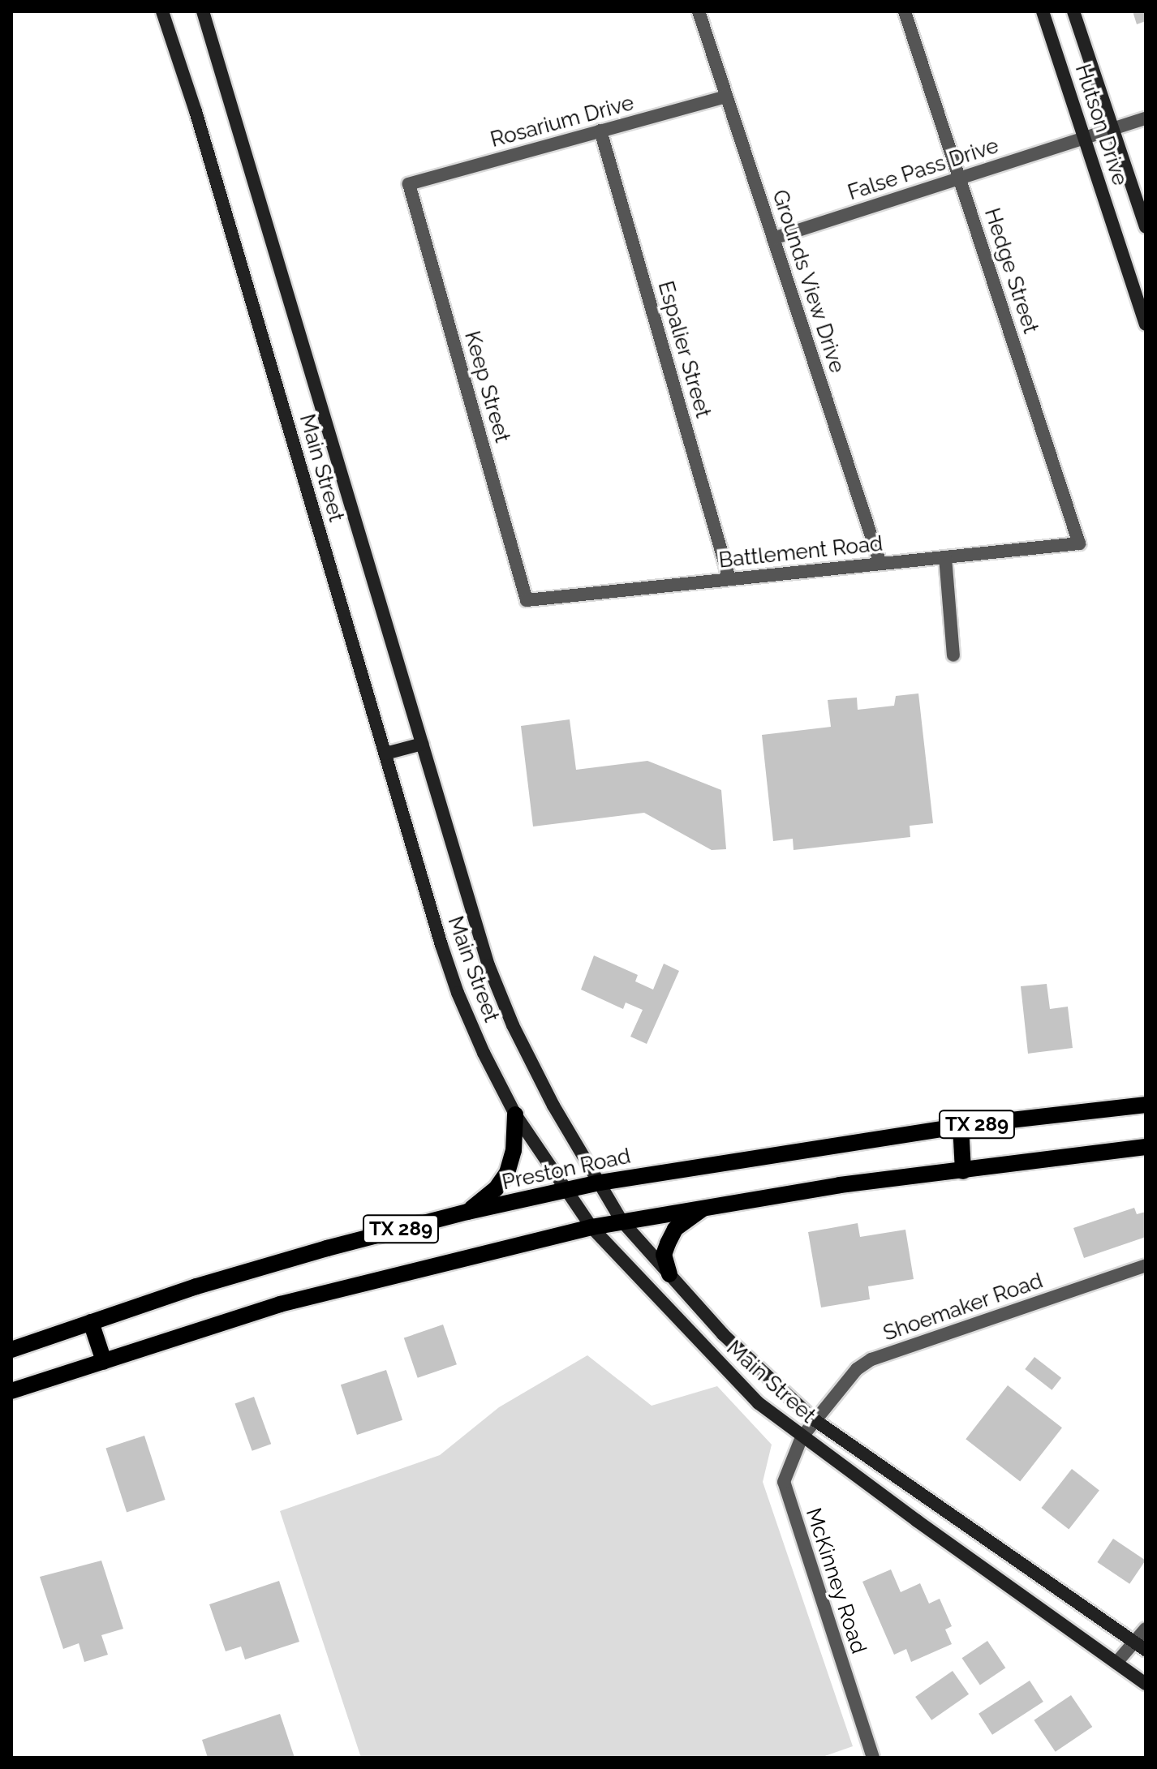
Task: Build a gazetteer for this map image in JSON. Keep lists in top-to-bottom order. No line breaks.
{"streets":{"main road":["Hutson Drive","Main Street","TX 289","Preston Road"],"street":["Rosarium Drive","False Pass Drive","Hedge Street","Grounds View Drive","Espalier Street","Keep Street","Battlement Road","Shoemaker Road","McKinney Road"]},"crossings":[["Rosarium Drive","Grounds View Drive"],["Rosarium Drive","Espalier Street"],["Rosarium Drive","Keep Street"],["Hutson Drive","False Pass Drive"],["False Pass Drive","Hedge Street"],["False Pass Drive","Grounds View Drive"],["Hedge Street","Battlement Road"],["Grounds View Drive","Battlement Road"],["Espalier Street","Battlement Road"],["Keep Street","Battlement Road"],["Main Street","TX 289"],["Main Street","Preston Road"],["Main Street","Shoemaker Road"],["Main Street","McKinney Road"],["Shoemaker Road","McKinney Road"]]}
